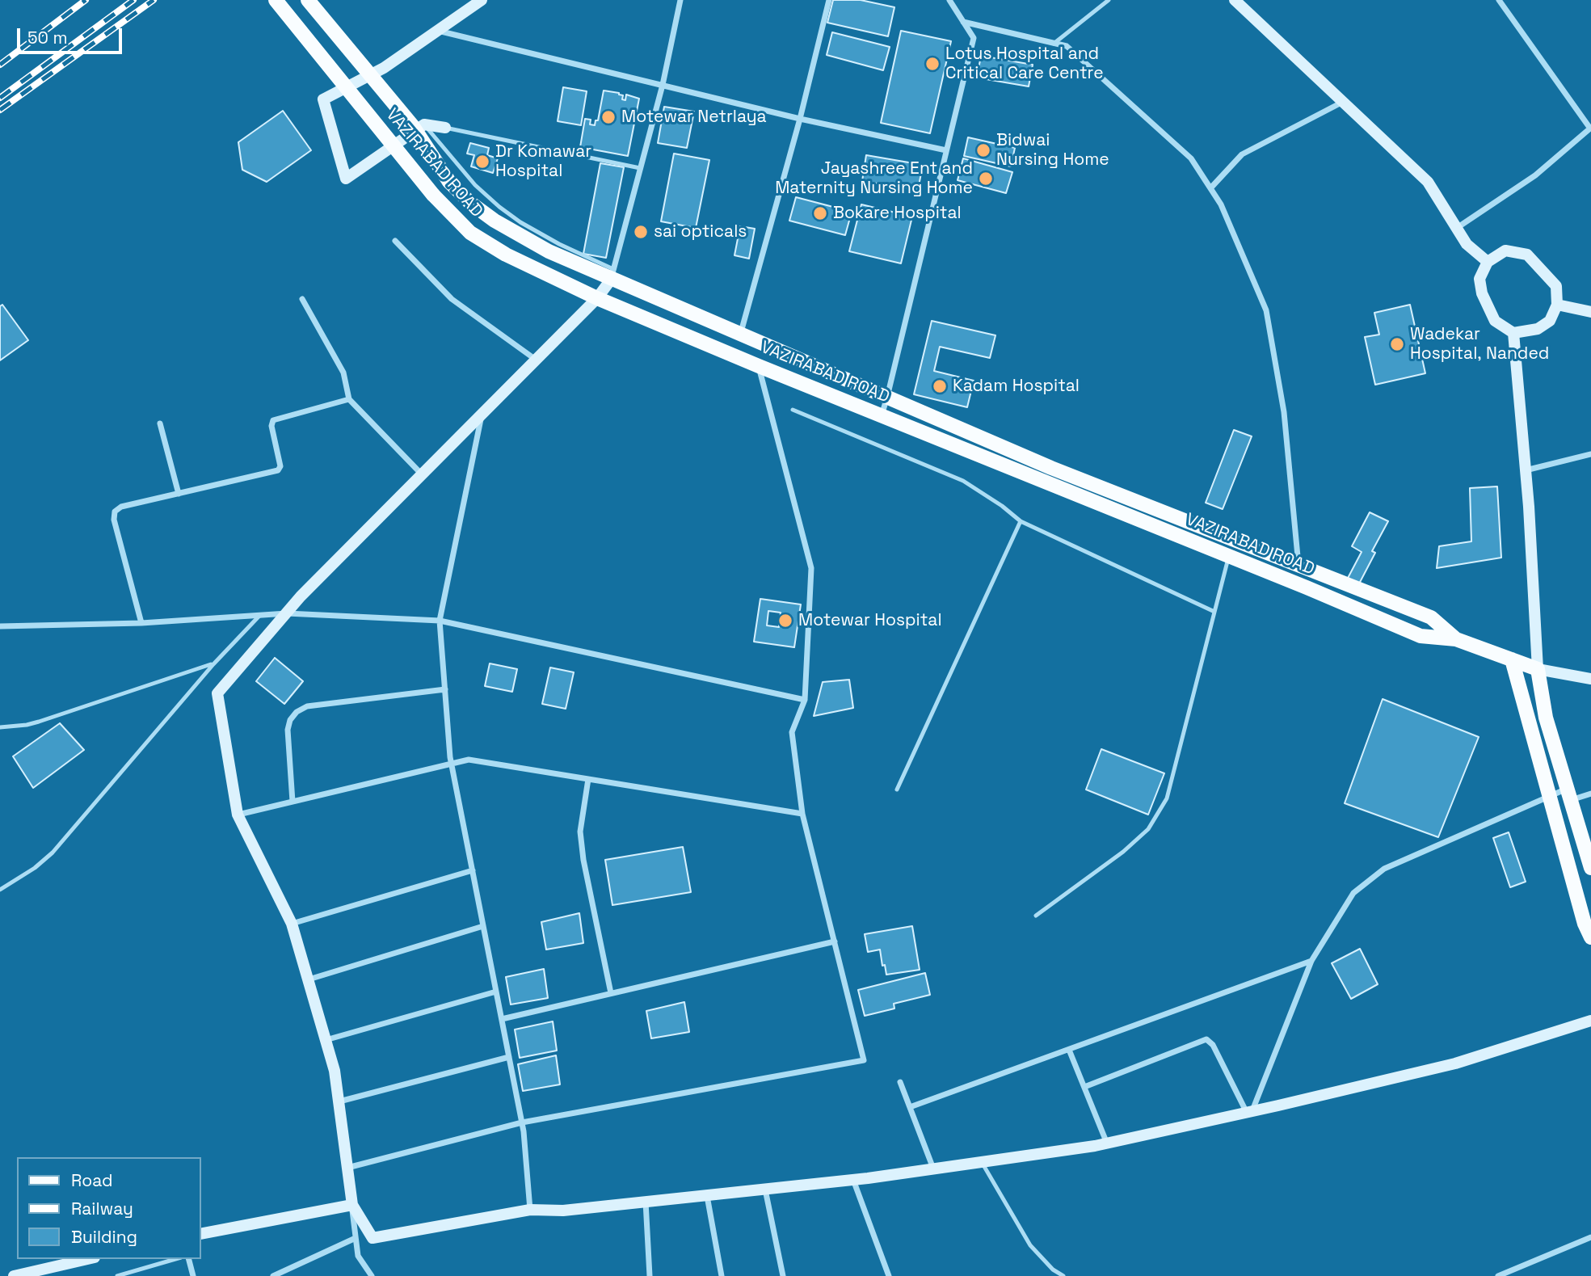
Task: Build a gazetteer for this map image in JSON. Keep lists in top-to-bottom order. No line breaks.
{"streets":{"main road":["VAZIRABAD ROAD"]},"places":["Lotus Hospital and Critical Care Centre","Motewar Netrlaya","Bidwai Nursing Home","Dr Komawar Hospital","Jayashree Ent and Maternity Nursing Home","Bokare Hospital","sai opticals","Wadekar Hospital, Nanded","Kadam Hospital","Motewar Hospital"],"legend":["Road","Railway","Building"],"scale_bar":"50 m"}
